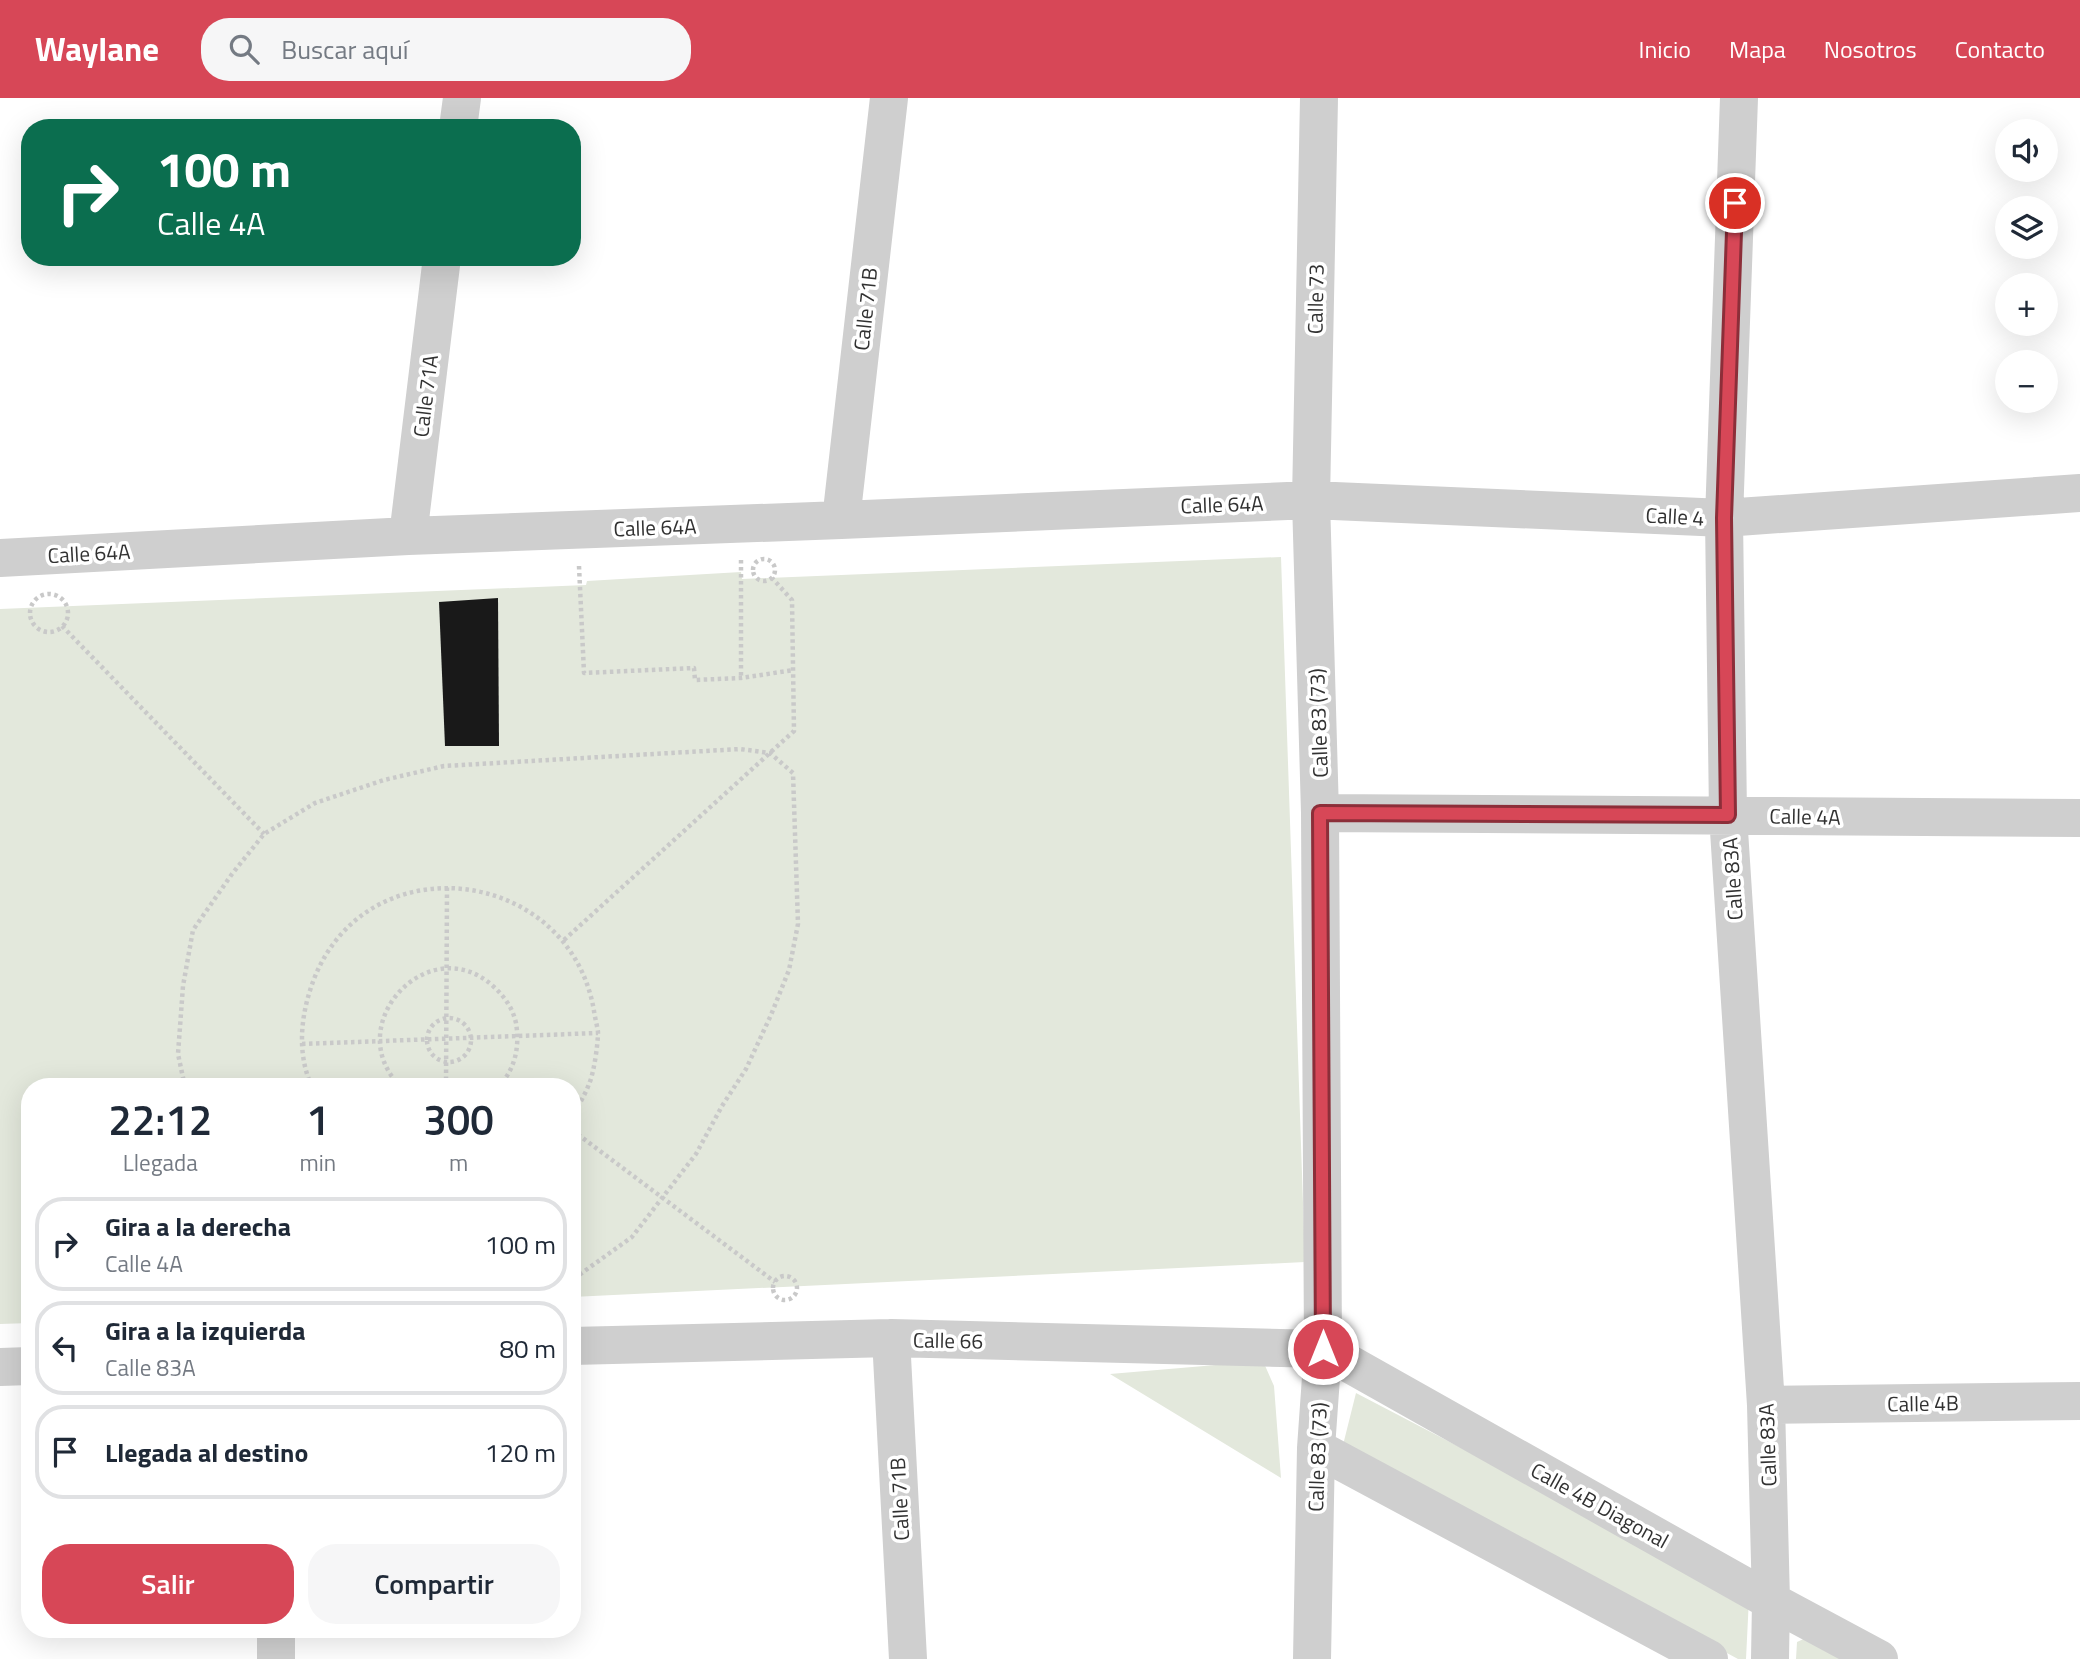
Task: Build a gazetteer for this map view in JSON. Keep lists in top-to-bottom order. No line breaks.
{"streets":{"street":["Calle 73","Calle 71B","Calle 71A","Calle 64A","Calle 4","Calle 83 (73)","Calle 4A","Calle 83A","Calle 66","Calle 4B","Calle 4B Diagonal"]},"crossings":[["Calle 73","Calle 64A"],["Calle 73","Calle 4"],["Calle 73","Calle 83 (73)"],["Calle 71B","Calle 64A"],["Calle 71B","Calle 66"],["Calle 71A","Calle 64A"],["Calle 64A","Calle 4"],["Calle 64A","Calle 83 (73)"],["Calle 4","Calle 83 (73)"],["Calle 4","Calle 83A"],["Calle 83 (73)","Calle 4A"],["Calle 83 (73)","Calle 66"],["Calle 83 (73)","Calle 4B Diagonal"],["Calle 4A","Calle 83A"],["Calle 83A","Calle 4B"],["Calle 83A","Calle 4B Diagonal"],["Calle 66","Calle 4B Diagonal"]],"page":{"header":"Waylane","search":"Buscar aquí","nav":["Inicio","Mapa","Nosotros","Contacto"],"map_buttons":["+","−"],"turn":["100 m","Calle 4A"],"eta":["22:12","Llegada","1","min","300","m"],"list":[{"name":"Gira a la derecha","note":"Calle 4A","value":"100 m"},{"name":"Gira a la izquierda","note":"Calle 83A","value":"80 m"},{"name":"Llegada al destino","value":"120 m"}],"buttons":["Salir","Compartir"]}}
